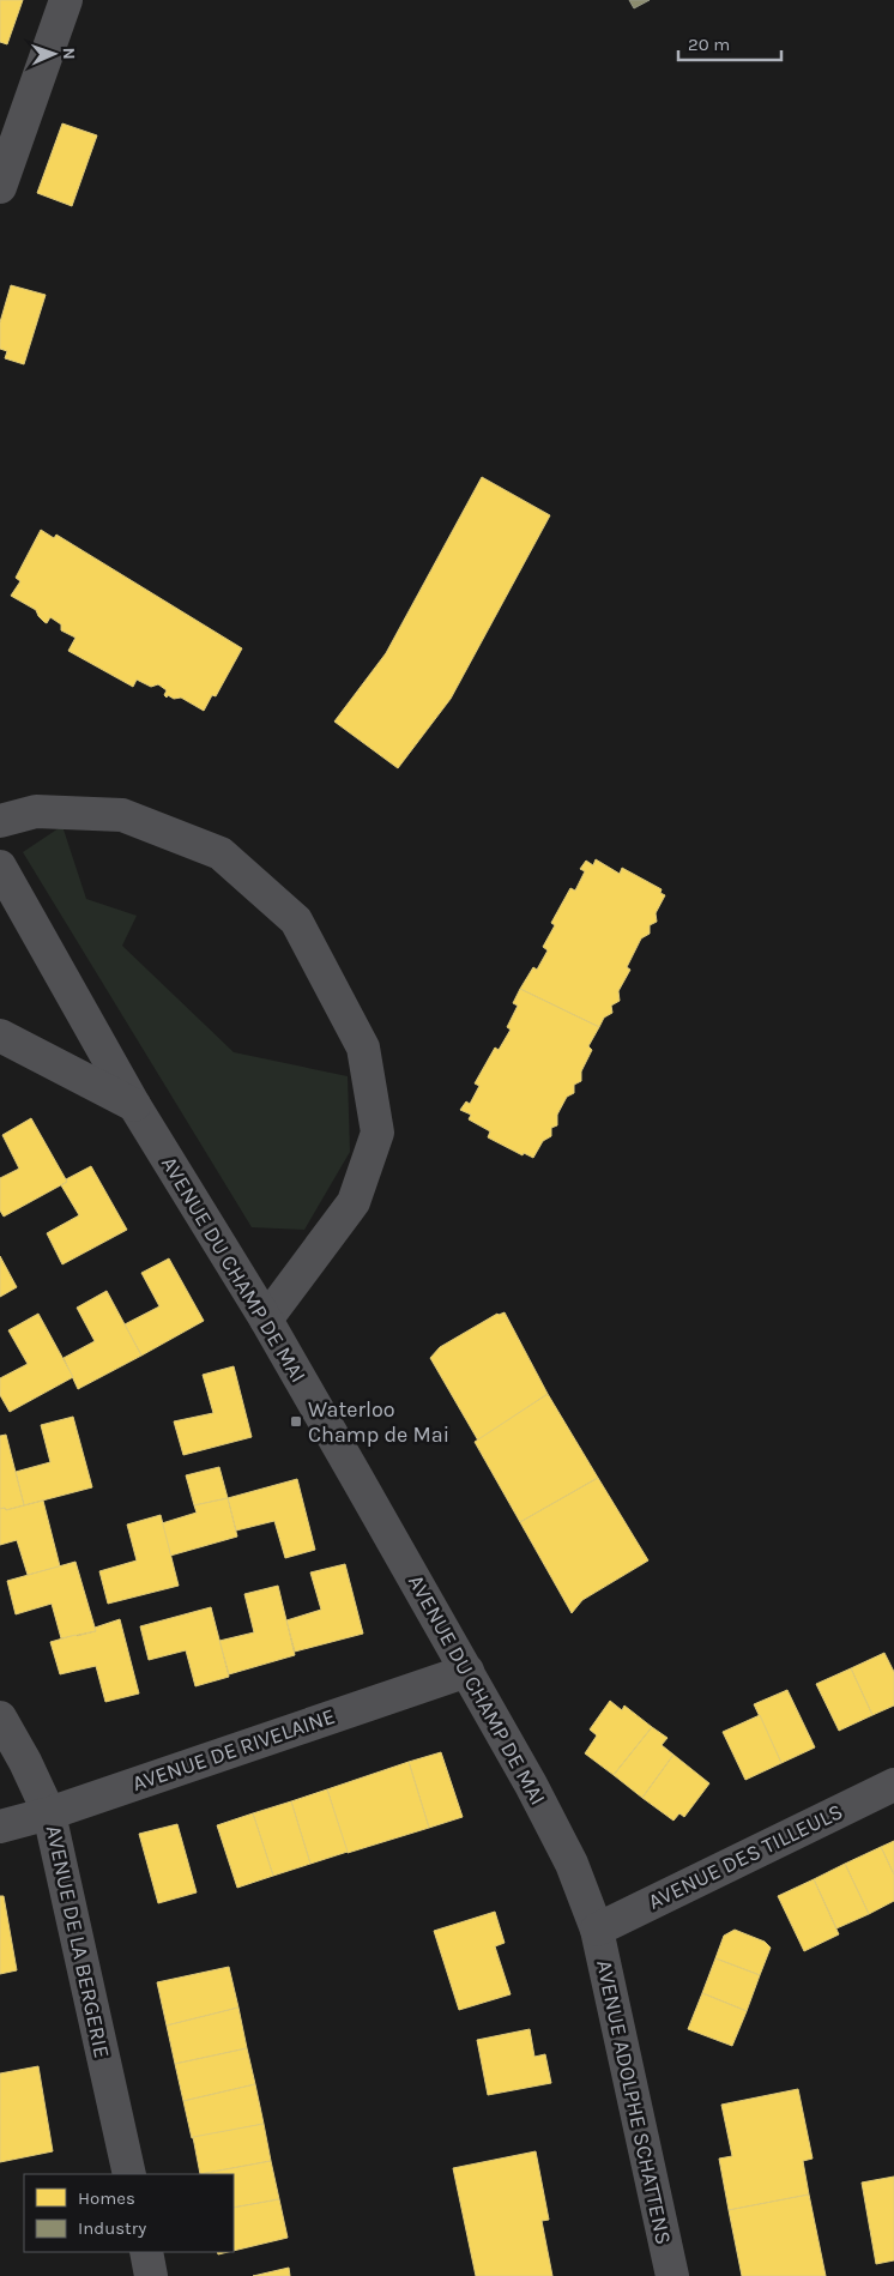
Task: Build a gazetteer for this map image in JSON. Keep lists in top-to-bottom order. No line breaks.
{"streets":{"street":["AVENUE DU CHAMP DE MAI","AVENUE DE RIVELAINE","AVENUE DES TILLEULS","AVENUE DE LA BERGERIE","AVENUE ADOLPHE SCHATTENS"]},"crossings":[["AVENUE DU CHAMP DE MAI","AVENUE DE RIVELAINE"],["AVENUE DU CHAMP DE MAI","AVENUE DES TILLEULS"],["AVENUE DU CHAMP DE MAI","AVENUE ADOLPHE SCHATTENS"],["AVENUE DE RIVELAINE","AVENUE DE LA BERGERIE"],["AVENUE DES TILLEULS","AVENUE ADOLPHE SCHATTENS"]],"places":{"transit":["Waterloo Champ de Mai"]},"legend":["Homes","Industry"],"scale_bar":"20 m","north":"right"}
